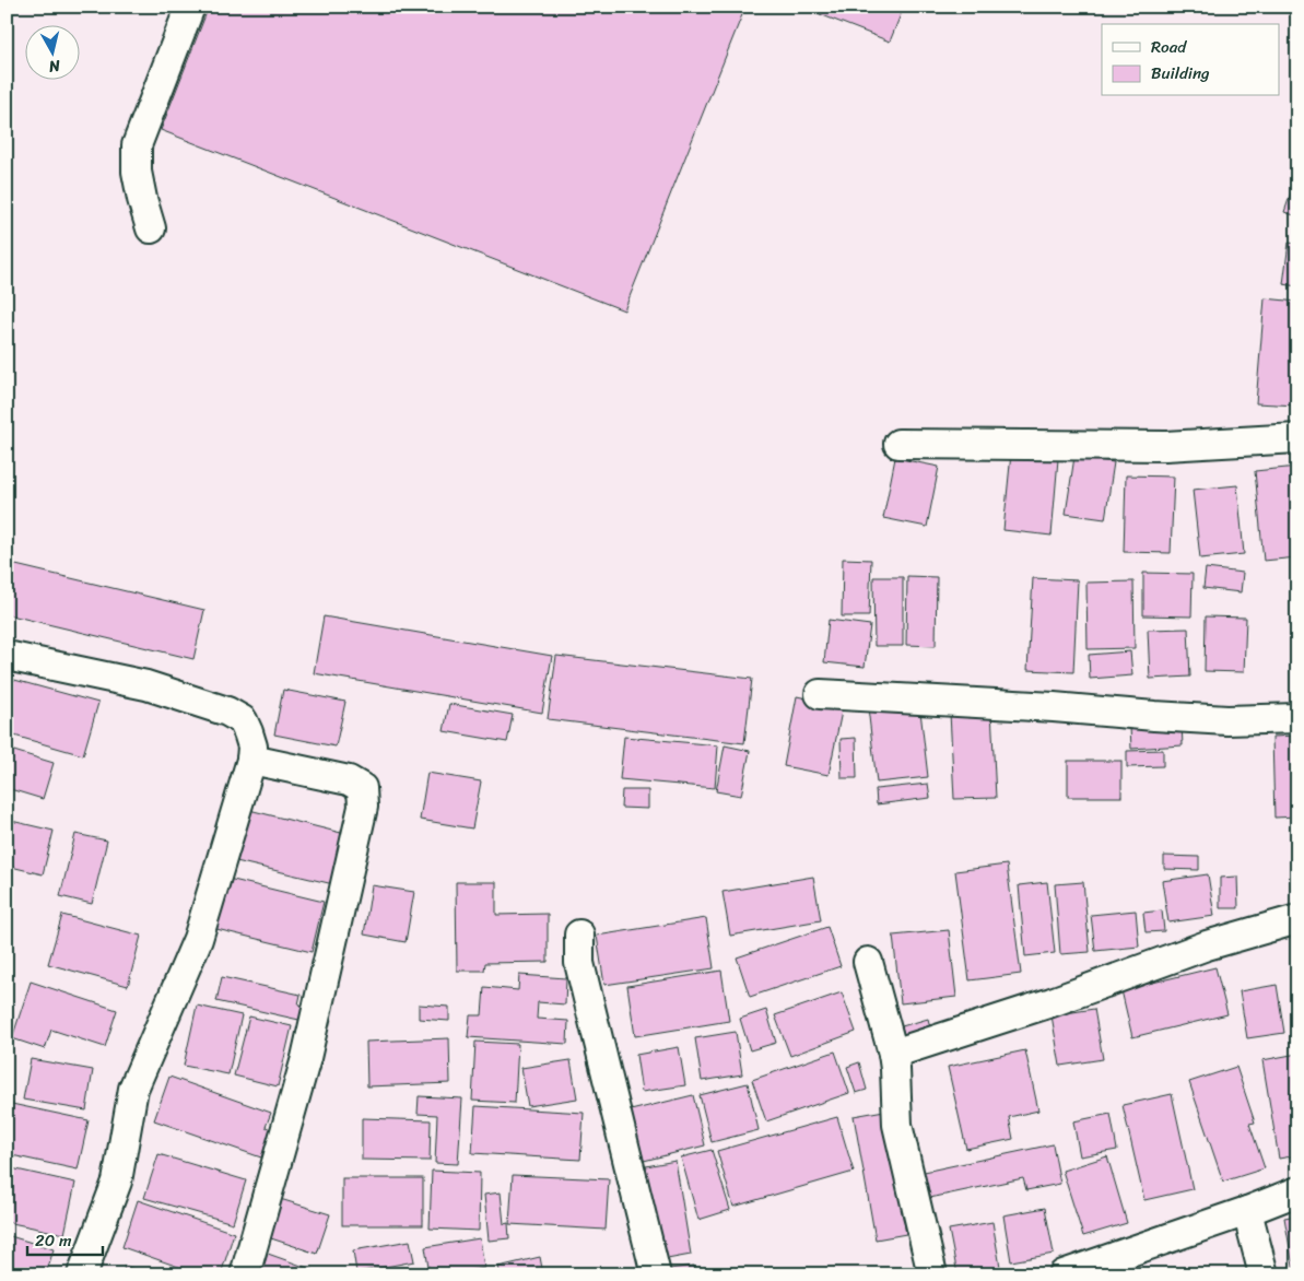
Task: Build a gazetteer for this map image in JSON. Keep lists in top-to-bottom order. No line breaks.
{"legend":["Road","Building"],"scale_bar":"20 m","north":"bottom"}
